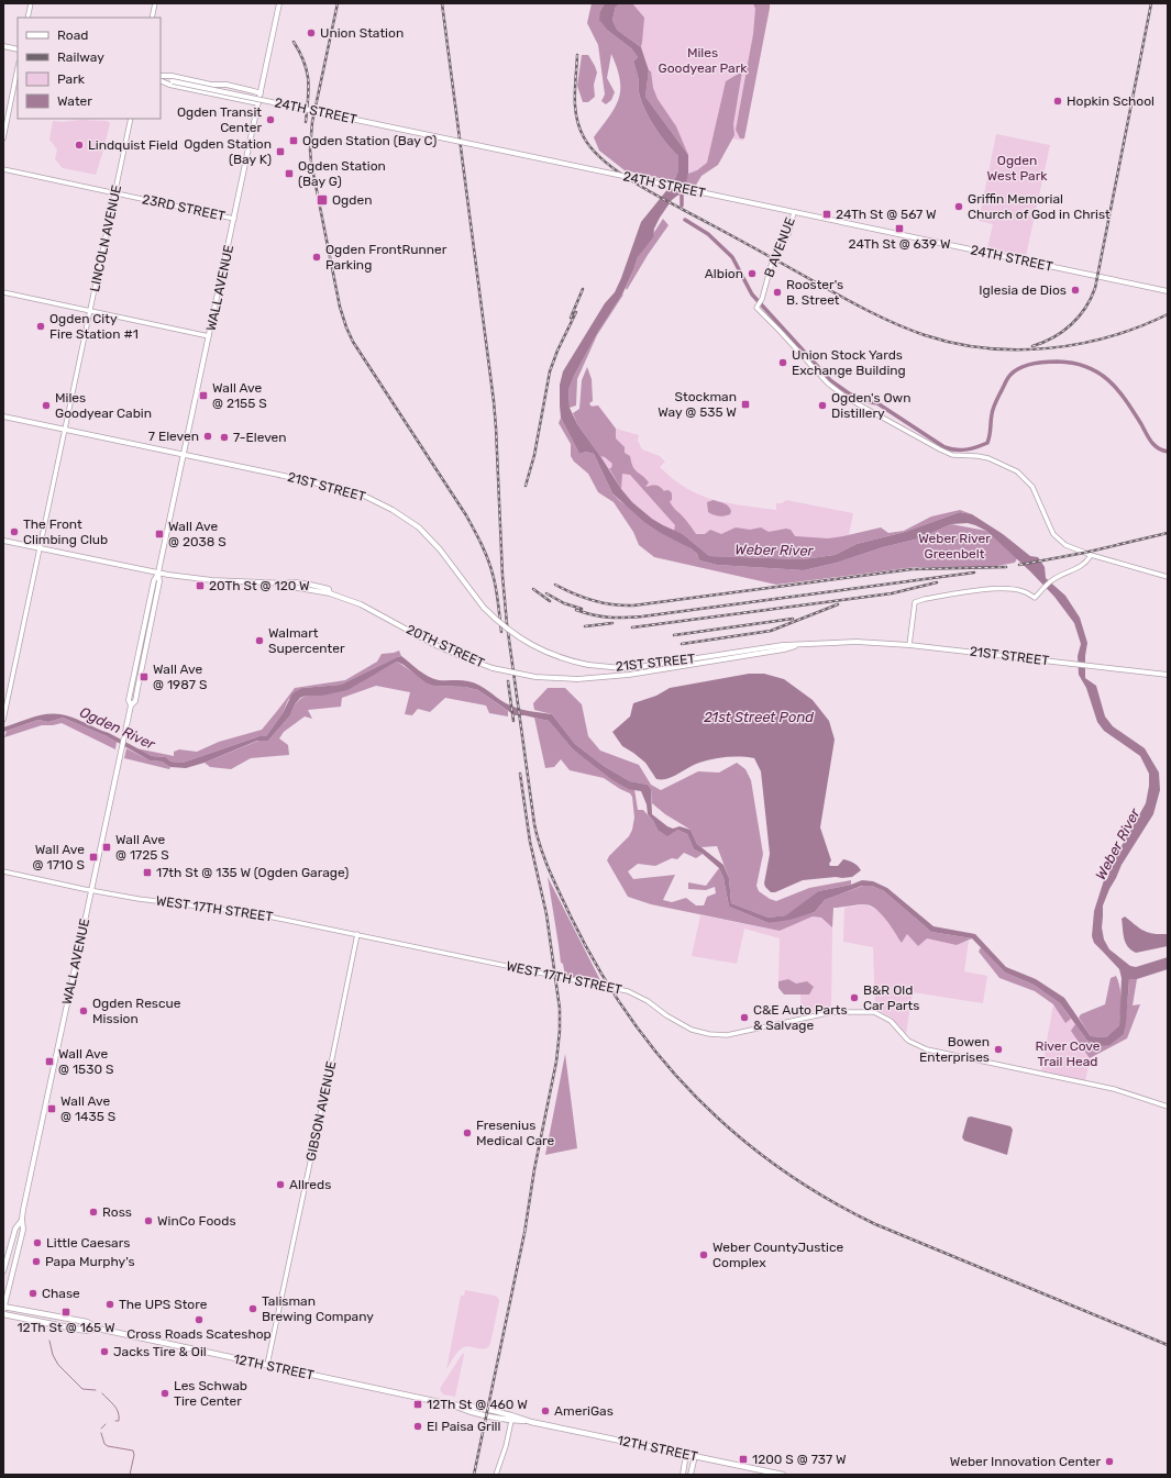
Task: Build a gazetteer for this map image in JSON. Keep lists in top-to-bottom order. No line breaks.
{"streets":{"main road":["24TH STREET","WALL AVENUE","21ST STREET","20TH STREET","12TH STREET"],"street":["23RD STREET","LINCOLN AVENUE","B AVENUE","WEST 17TH STREET","GIBSON AVENUE"]},"crossings":[["24TH STREET","B AVENUE"],["24TH STREET","WALL AVENUE"],["23RD STREET","LINCOLN AVENUE"],["23RD STREET","WALL AVENUE"],["LINCOLN AVENUE","21ST STREET"],["LINCOLN AVENUE","20TH STREET"],["WALL AVENUE","21ST STREET"],["WALL AVENUE","20TH STREET"],["WALL AVENUE","WEST 17TH STREET"],["WALL AVENUE","12TH STREET"],["21ST STREET","20TH STREET"],["WEST 17TH STREET","GIBSON AVENUE"],["GIBSON AVENUE","12TH STREET"]],"water":["Weber River","21st Street Pond","Ogden River"],"parks":["Miles Goodyear Park","Ogden West Park","Weber River Greenbelt","River Cove Trail Head"],"places":{"other":["Union Station","Hopkin School","Ogden Transit Center","Lindquist Field","Griffin Memorial Church of God in Christ","Ogden FrontRunner Parking","Albion","Iglesia de Dios","Rooster's B. Street","Ogden City Fire Station #1","Union Stock Yards Exchange Building","Miles Goodyear Cabin","Ogden's Own Distillery","7 Eleven","7-Eleven","The Front Climbing Club","Walmart Supercenter","B&R Old Car Parts","Ogden Rescue Mission","C&E Auto Parts & Salvage","Bowen Enterprises","Fresenius Medical Care","Allreds","Ross","WinCo Foods","Little Caesars","Weber CountyJustice Complex","Papa Murphy's","Chase","The UPS Store","Talisman Brewing Company","Cross Roads Scateshop","Jacks Tire & Oil","Les Schwab Tire Center","AmeriGas","El Paisa Grill","Weber Innovation Center"],"transit":["Ogden Station (Bay C)","Ogden Station (Bay K)","Ogden Station (Bay G)","Ogden","24Th St @ 567 W","24Th St @ 639 W","Wall Ave @ 2155 S","Stockman Way @ 535 W","Wall Ave @ 2038 S","20Th St @ 120 W","Wall Ave @ 1987 S","Wall Ave @ 1725 S","Wall Ave @ 1710 S","17th St @ 135 W (Ogden Garage)","Wall Ave @ 1530 S","Wall Ave @ 1435 S","12Th St @ 165 W","12Th St @ 460 W","1200 S @ 737 W"]},"legend":["Road","Railway","Park","Water"]}
